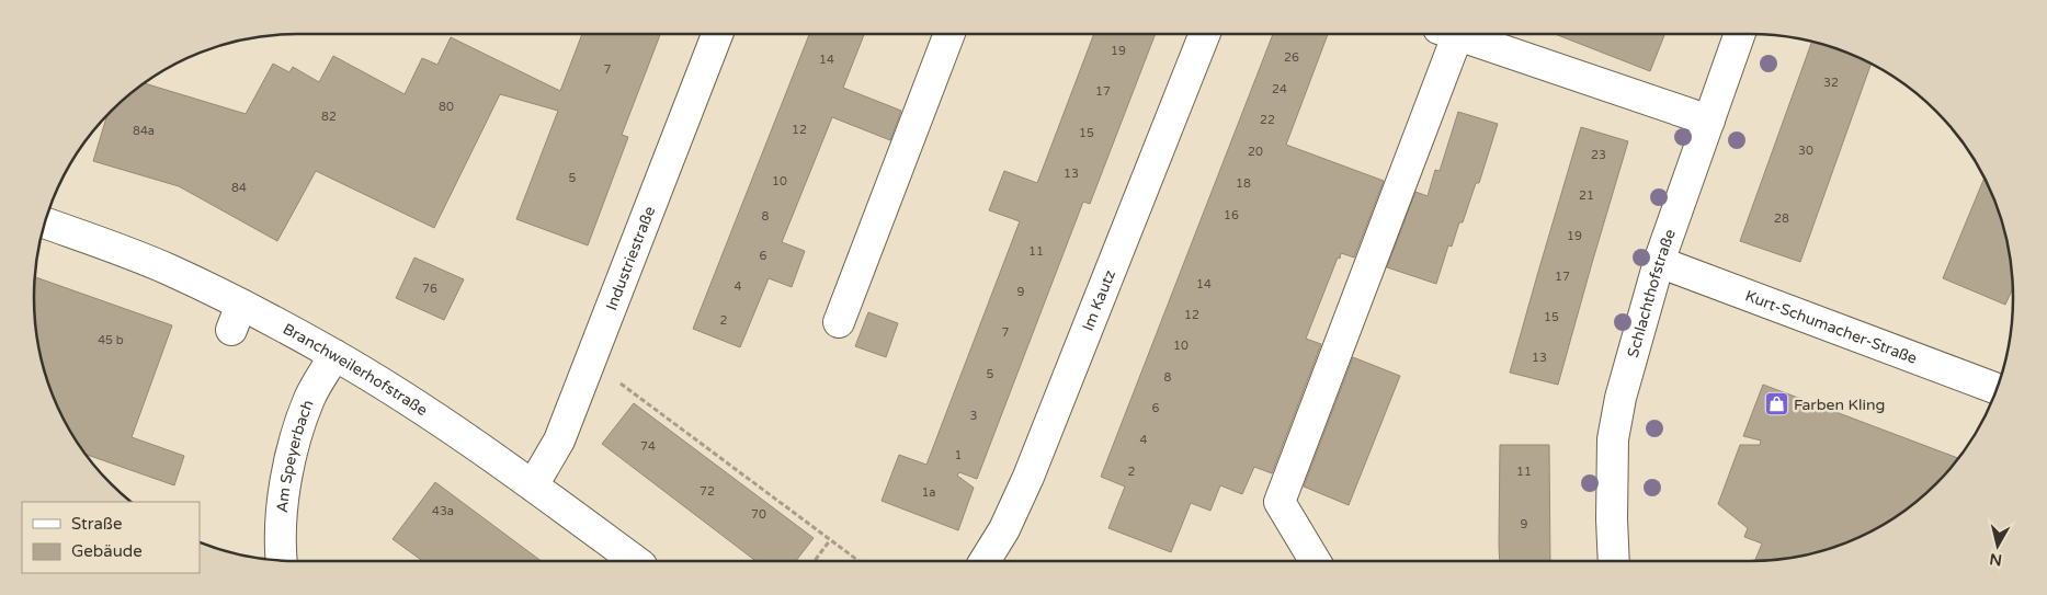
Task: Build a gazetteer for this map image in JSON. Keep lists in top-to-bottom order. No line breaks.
{"streets":{"street":["Industriestraße","Schlachthofstraße","Im Kautz","Kurt-Schumacher-Straße","Branchweilerhofstraße","Am Speyerbach"]},"crossings":[["Industriestraße","Branchweilerhofstraße"],["Schlachthofstraße","Kurt-Schumacher-Straße"],["Branchweilerhofstraße","Am Speyerbach"]],"places":{"shop":["Farben Kling"]},"house_numbers":["19","26","14","7","32","24","17","80","82","22","12","84a","15","30","20","23","13","5","10","18","84","21","16","8","28","19","11","6","17","14","4","76","9","12","15","2","7","45 b","10","13","5","8","6","3","4","74","1","2","11","72","1a","43a","70","9"],"legend":["Straße","Gebäude"],"north":"bottom"}
